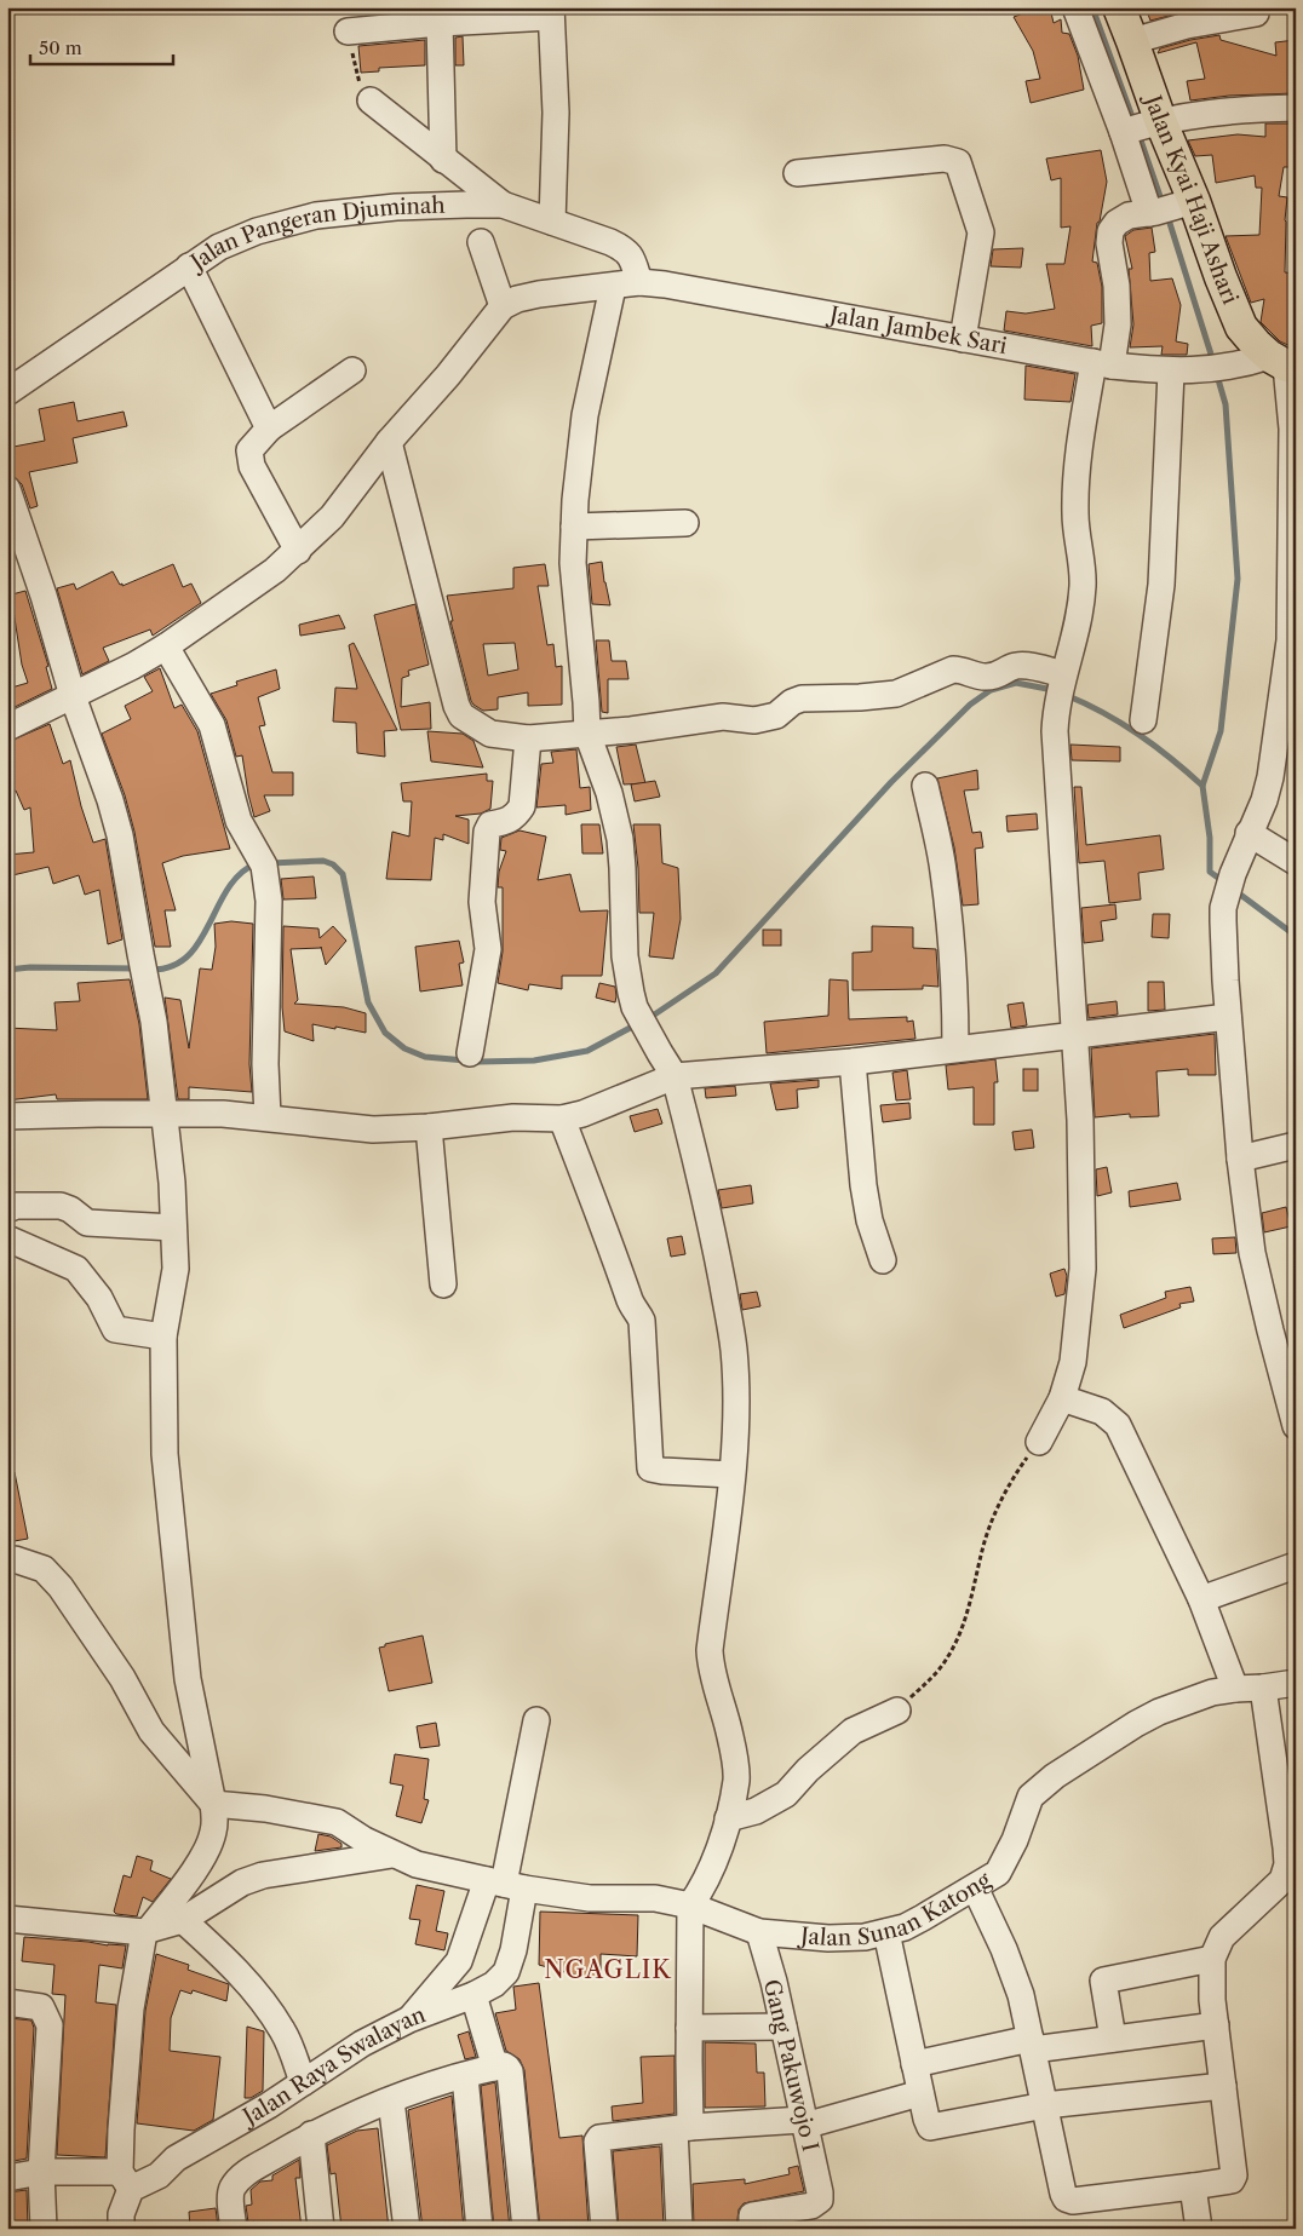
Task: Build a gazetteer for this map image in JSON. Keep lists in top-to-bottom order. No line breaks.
{"streets":{"main road":["Jalan Kyai Haji Ashari"],"street":["Jalan Pangeran Djuminah","Jalan Jambek Sari","Jalan Sunan Katong","Gang Pakuwojo I","Jalan Raya Swalayan"]},"crossings":[["Jalan Kyai Haji Ashari","Jalan Jambek Sari"],["Jalan Pangeran Djuminah","Jalan Jambek Sari"],["Jalan Sunan Katong","Gang Pakuwojo I"],["Jalan Sunan Katong","Jalan Raya Swalayan"]],"districts":["NGAGLIK"],"scale_bar":"50 m"}
